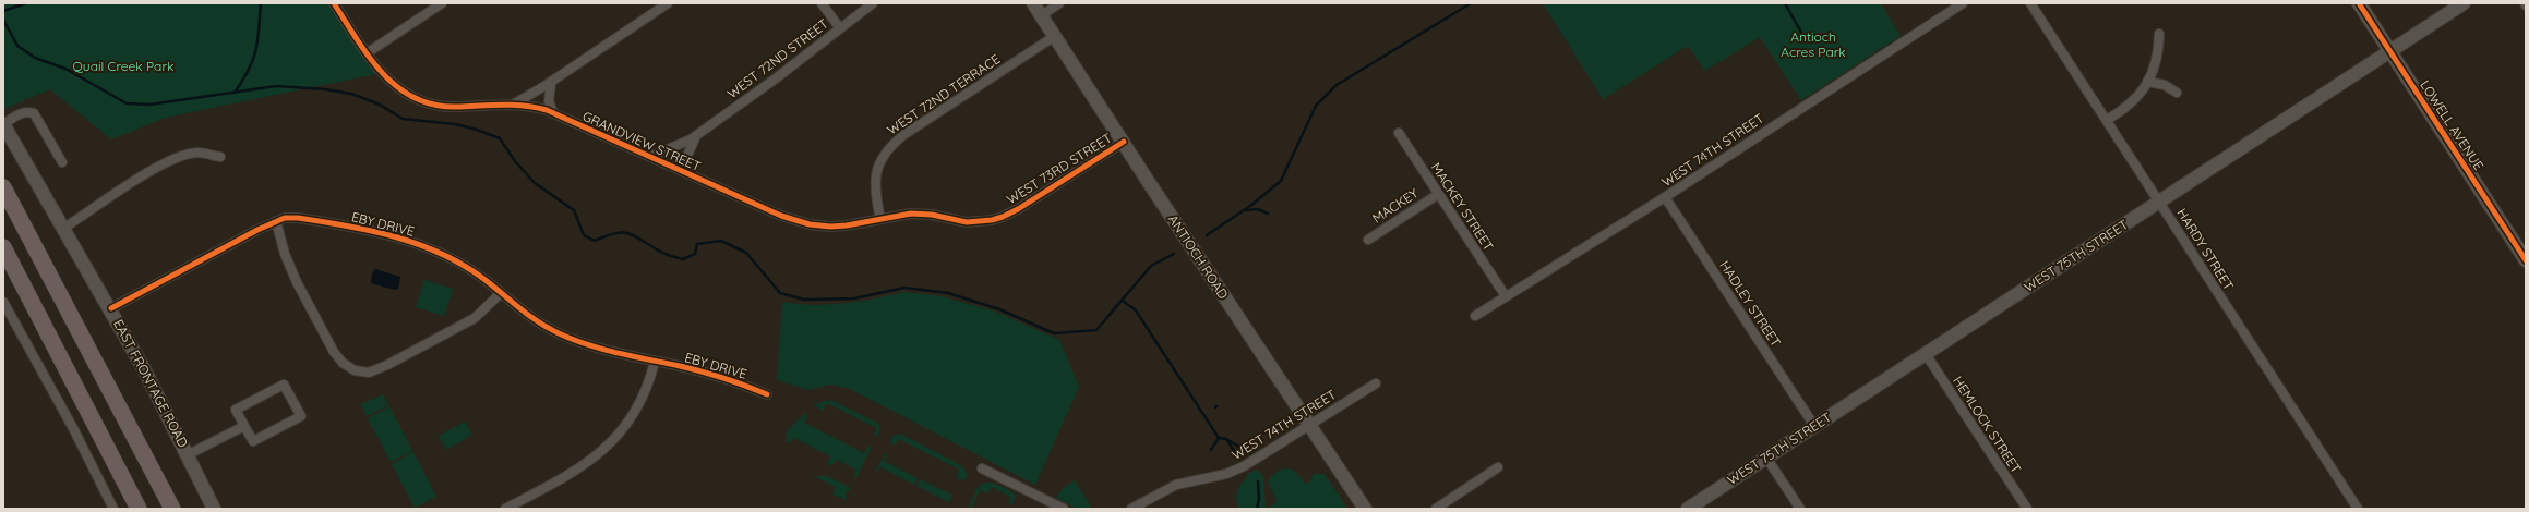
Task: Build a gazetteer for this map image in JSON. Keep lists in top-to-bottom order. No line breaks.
{"streets":{"main road":["LOWELL AVENUE","WEST 75TH STREET","ANTIOCH ROAD","EAST FRONTAGE ROAD"],"street":["WEST 72ND STREET","WEST 72ND TERRACE","GRANDVIEW STREET","WEST 74TH STREET","WEST 73RD STREET","MACKEY","MACKEY STREET","EBY DRIVE","HARDY STREET","HADLEY STREET","HEMLOCK STREET"]},"crossings":[["WEST 72ND STREET","GRANDVIEW STREET"],["WEST 72ND TERRACE","GRANDVIEW STREET"],["WEST 72ND TERRACE","ANTIOCH ROAD"],["LOWELL AVENUE","WEST 75TH STREET"],["GRANDVIEW STREET","WEST 73RD STREET"],["WEST 74TH STREET","MACKEY STREET"],["WEST 74TH STREET","ANTIOCH ROAD"],["WEST 74TH STREET","HADLEY STREET"],["WEST 73RD STREET","ANTIOCH ROAD"],["MACKEY","MACKEY STREET"],["EBY DRIVE","EAST FRONTAGE ROAD"],["HARDY STREET","WEST 75TH STREET"],["WEST 75TH STREET","HADLEY STREET"],["WEST 75TH STREET","HEMLOCK STREET"]],"parks":["Antioch Acres Park","Quail Creek Park"]}
